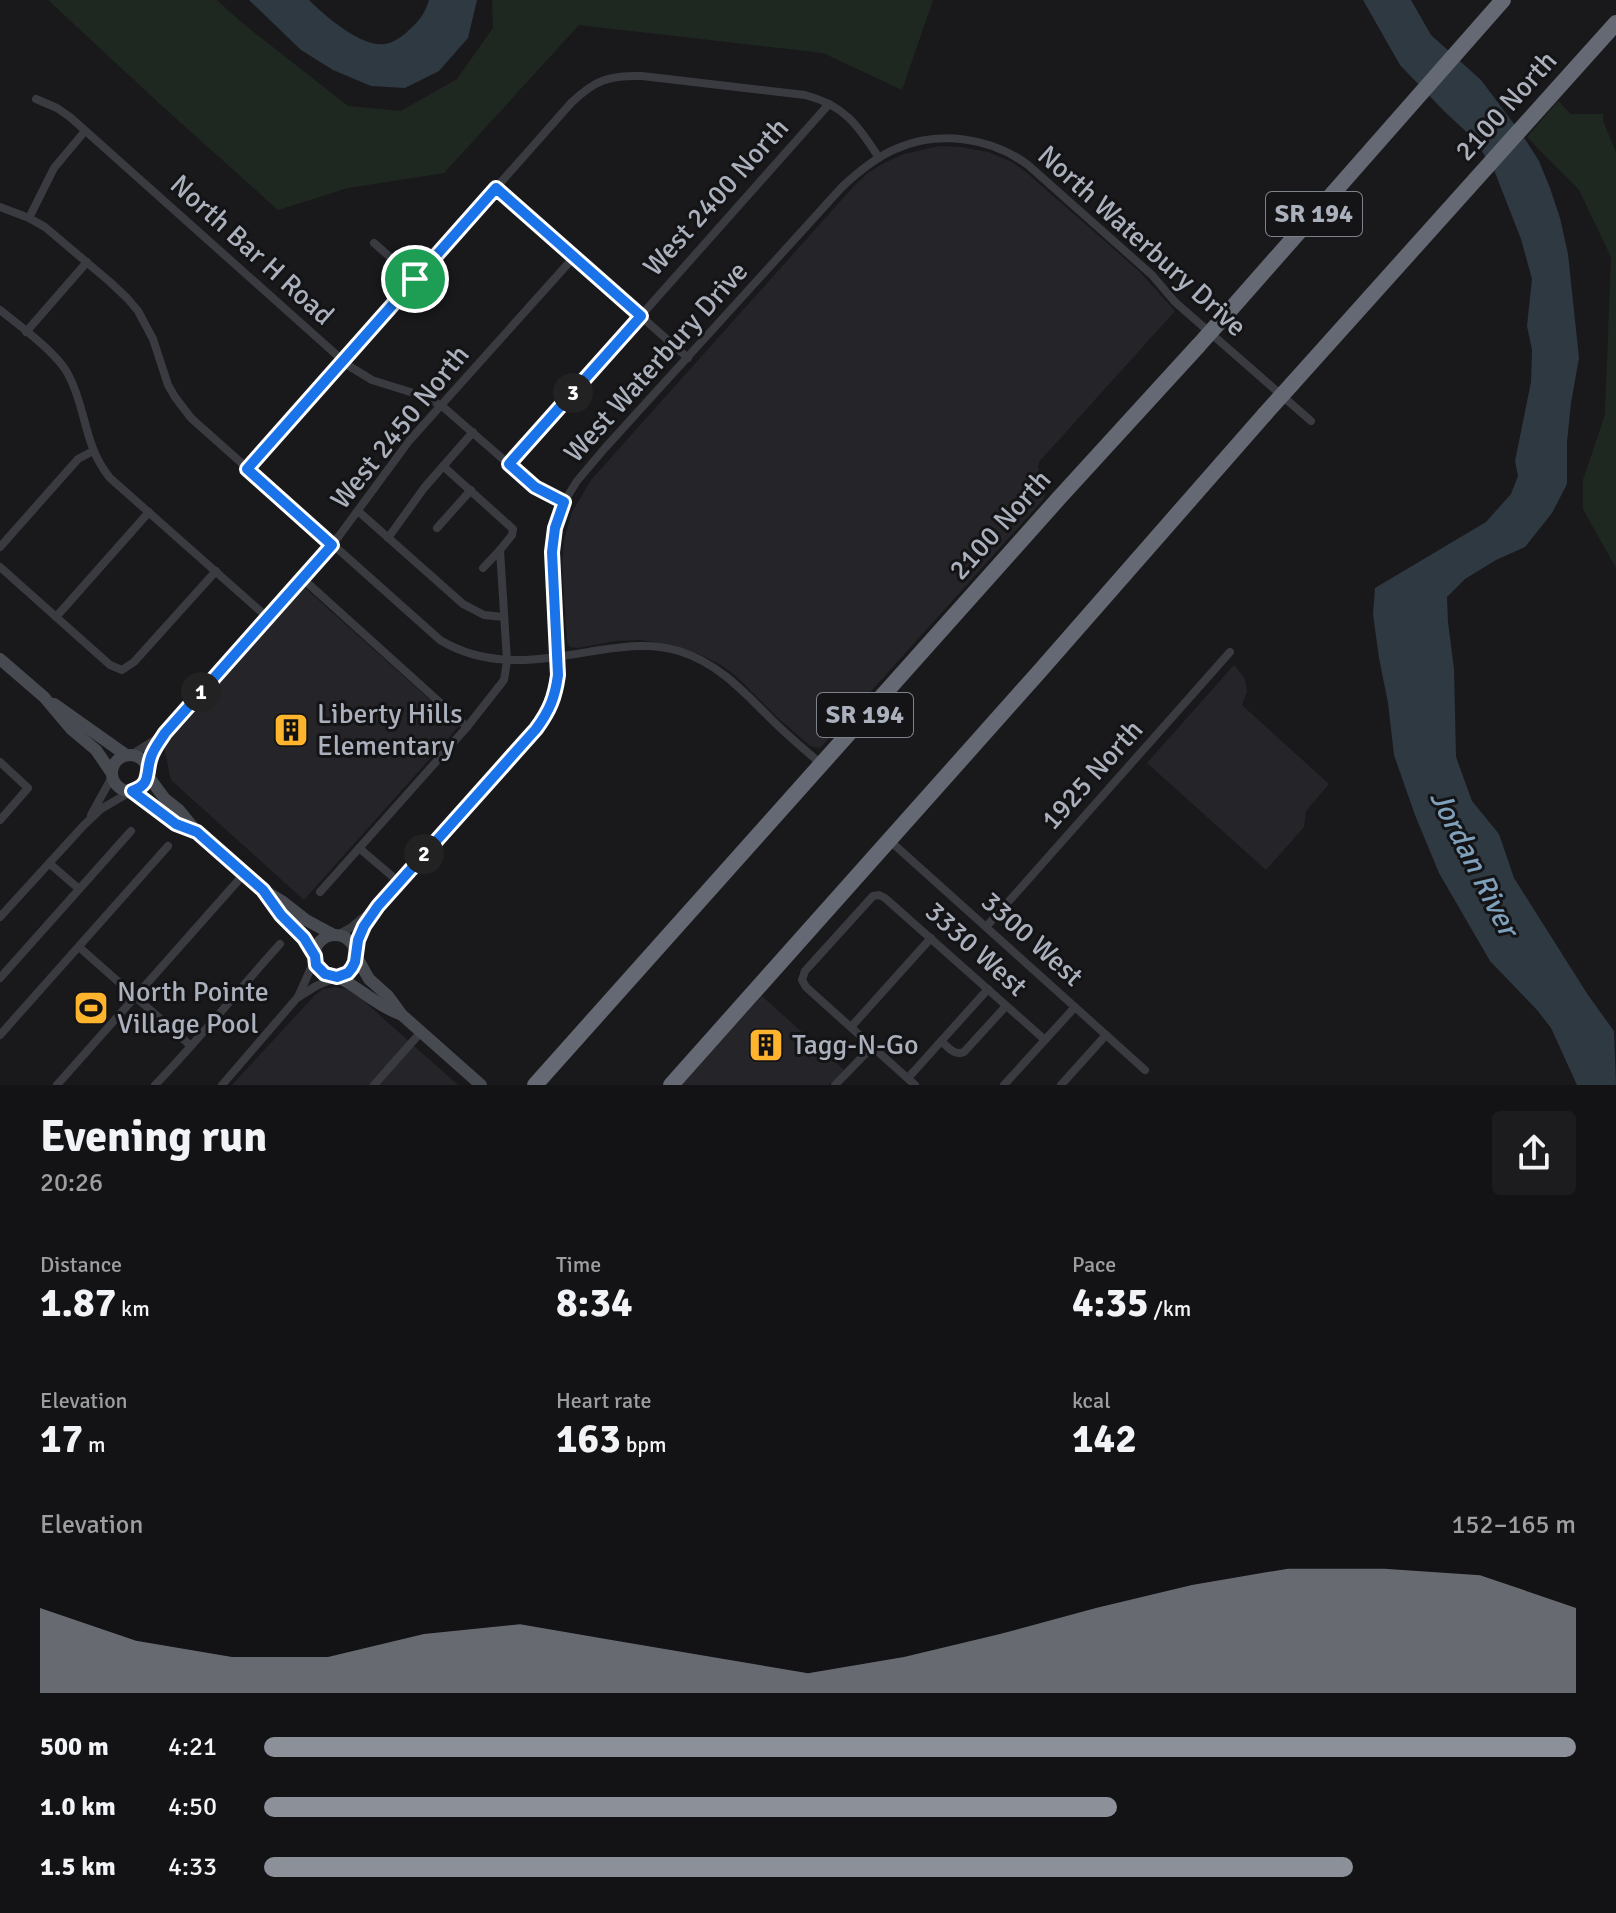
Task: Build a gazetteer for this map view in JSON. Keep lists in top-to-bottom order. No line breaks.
{"streets":{"highway":["2100 North","SR 194"],"street":["West 2400 North","North Waterbury Drive","North Bar H Road","West Waterbury Drive","West 2450 North","1925 North","3300 West","3330 West"]},"crossings":[["2100 North","3300 West"],["West 2400 North","North Bar H Road"],["North Waterbury Drive","West Waterbury Drive"],["North Bar H Road","West Waterbury Drive"],["North Bar H Road","West 2450 North"],["1925 North","3300 West"]],"water":["Jordan River"],"places":{"building":["Liberty Hills Elementary","Tagg-N-Go"],"sports":["North Pointe Village Pool"]},"page":{"pins":["3","1","2"],"heading":["Evening run","20:26"],"stats":[["Distance","1.87 km"],["Time","8:34"],["Pace","4:35 /km"],["Elevation","17 m"],["Heart rate","163 bpm"],["kcal","142"]],"chart":["Elevation","152–165 m"],"list":[{"name":"500 m","note":"4:21"},{"name":"1.0 km","note":"4:50"},{"name":"1.5 km","note":"4:33"}]}}
